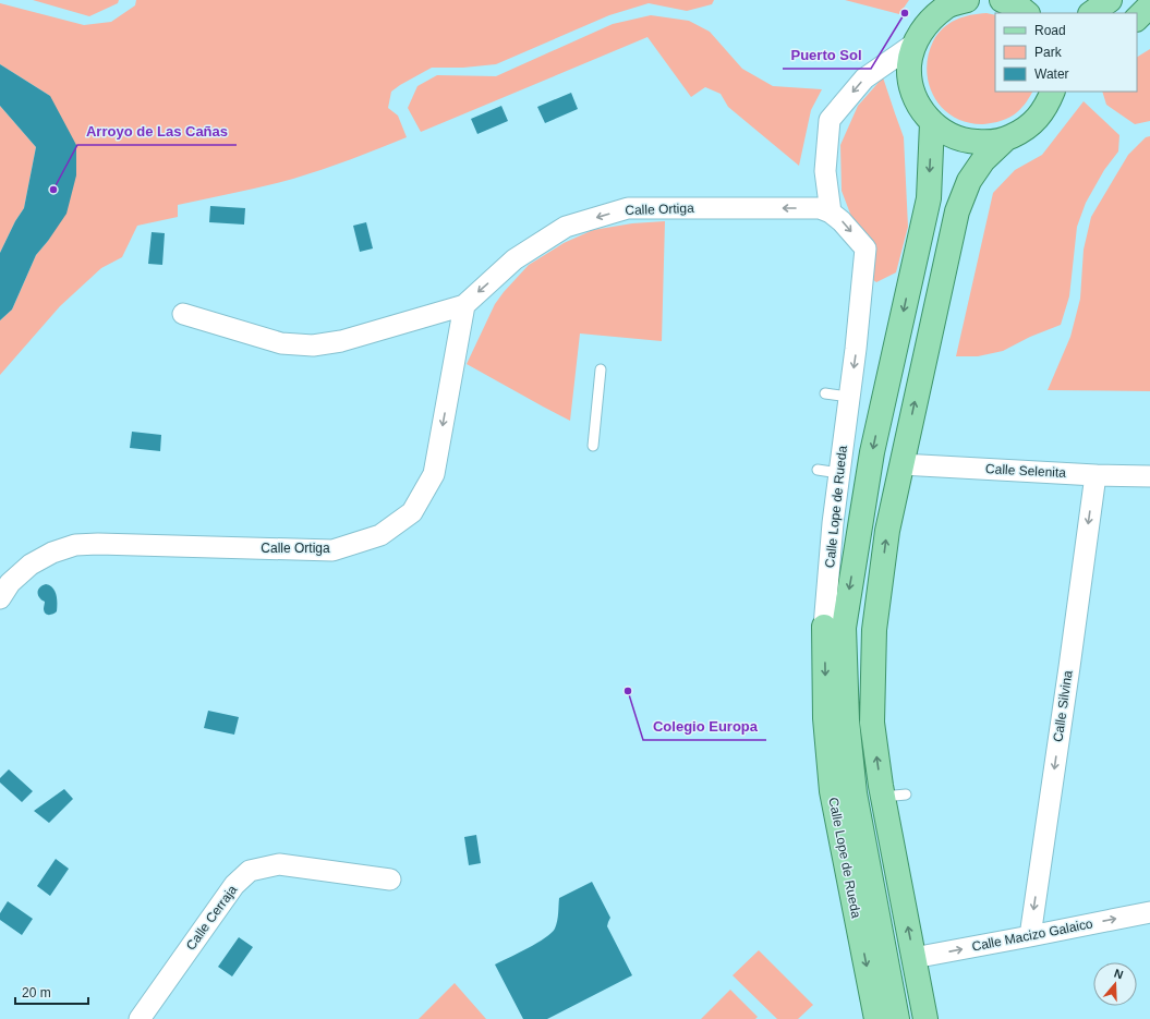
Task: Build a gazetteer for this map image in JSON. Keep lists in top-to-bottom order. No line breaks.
{"streets":{"main road":["Calle Lope de Rueda"],"street":["Calle Ortiga","Calle Selenita","Calle Silvina","Calle Cerraja","Calle Macizo Galaico"]},"crossings":[["Calle Ortiga","Calle Lope de Rueda"],["Calle Selenita","Calle Silvina"],["Calle Silvina","Calle Macizo Galaico"]],"one_way":["Calle Ortiga","Calle Silvina","Calle Macizo Galaico"],"places":["Puerto Sol","Arroyo de Las Cañas","Colegio Europa"],"legend":["Road","Park","Water"],"scale_bar":"20 m","north":"top"}
